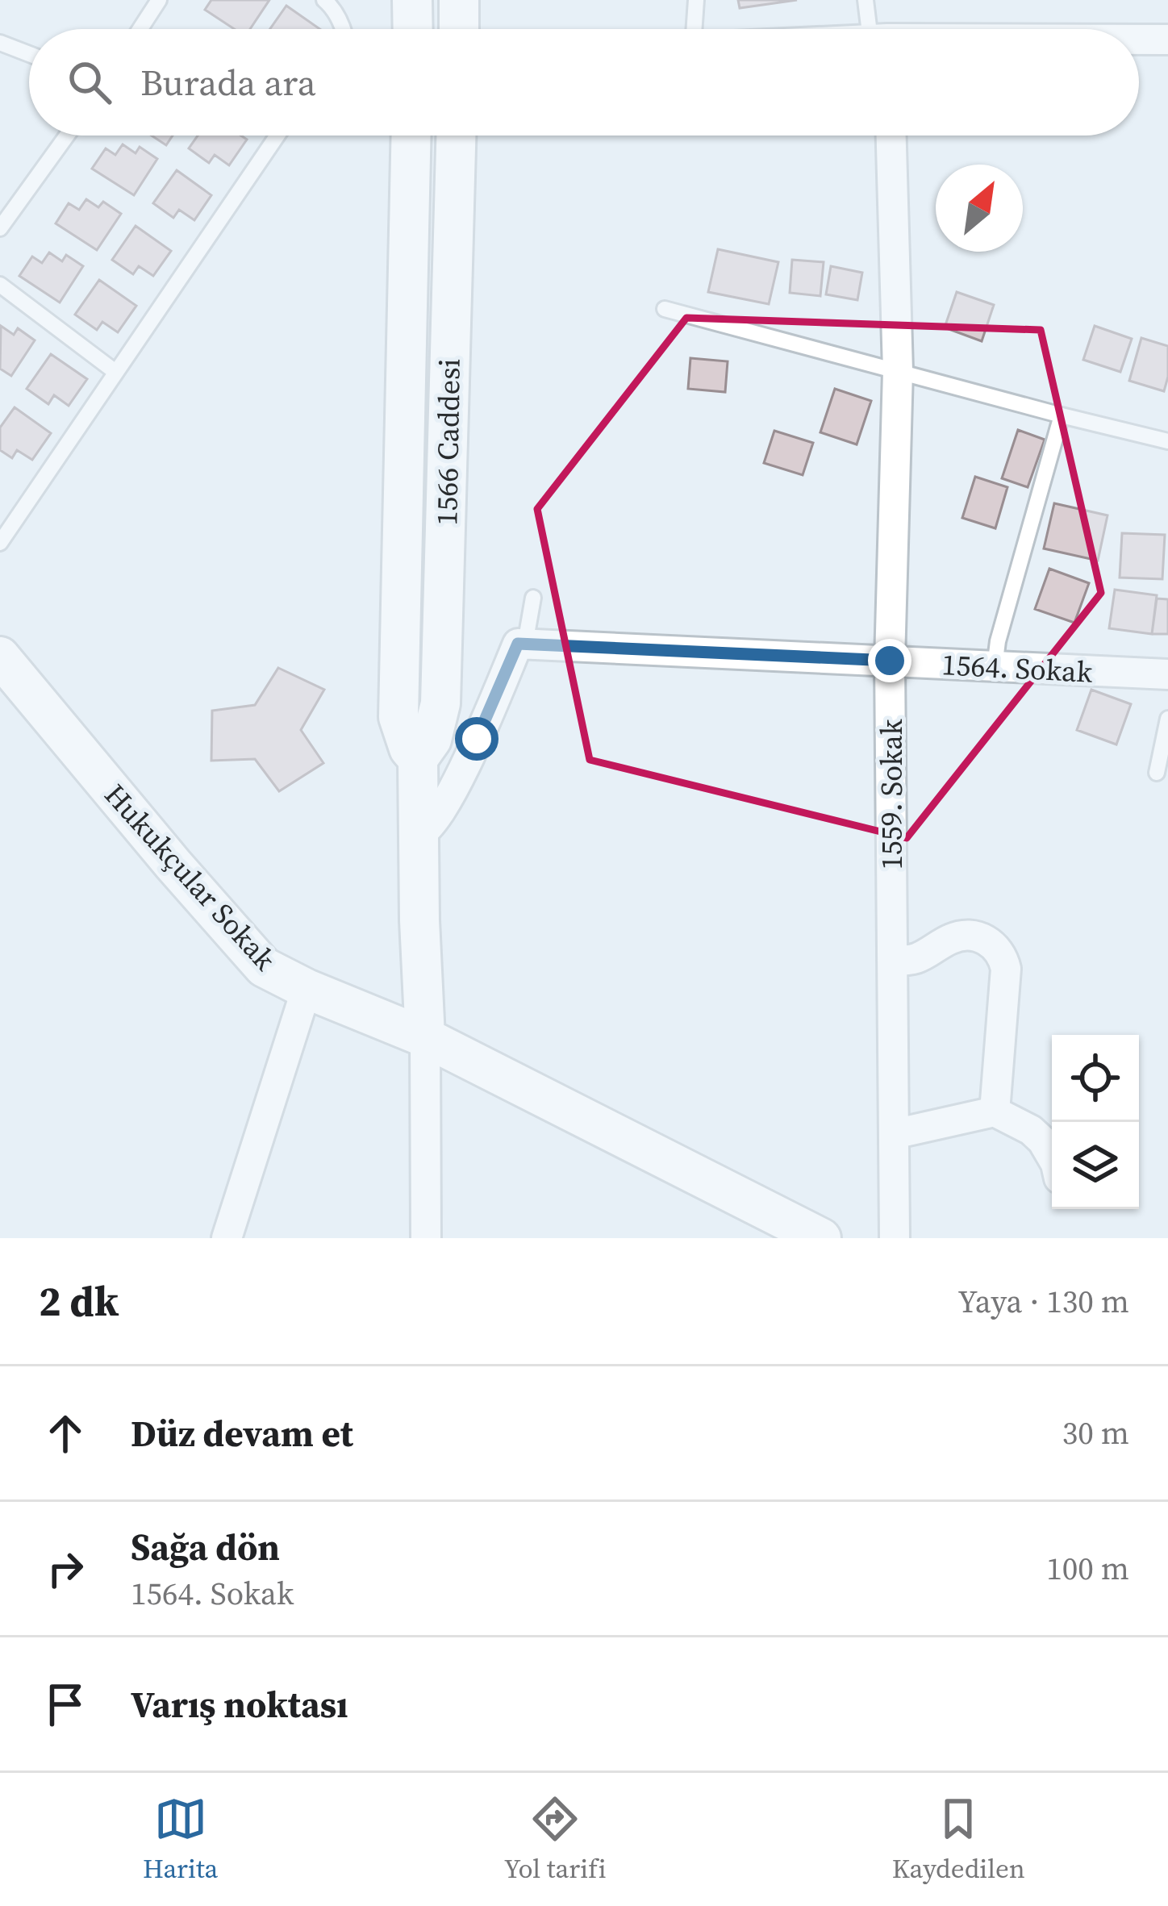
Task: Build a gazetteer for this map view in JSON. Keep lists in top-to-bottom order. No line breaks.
{"streets":{"street":["1566 Caddesi","1564. Sokak","1559. Sokak","Hukukçular Sokak"]},"crossings":[["1566 Caddesi","Hukukçular Sokak"],["1564. Sokak","1559. Sokak"]],"north":"top right","page":{"search":"Burada ara","heading":["2 dk","Yaya · 130 m"],"list":[["Düz devam et","30 m"],["Sağa dön","1564. Sokak","100 m"],"Varış noktası"],"nav":["Harita","Yol tarifi","Kaydedilen"]}}
